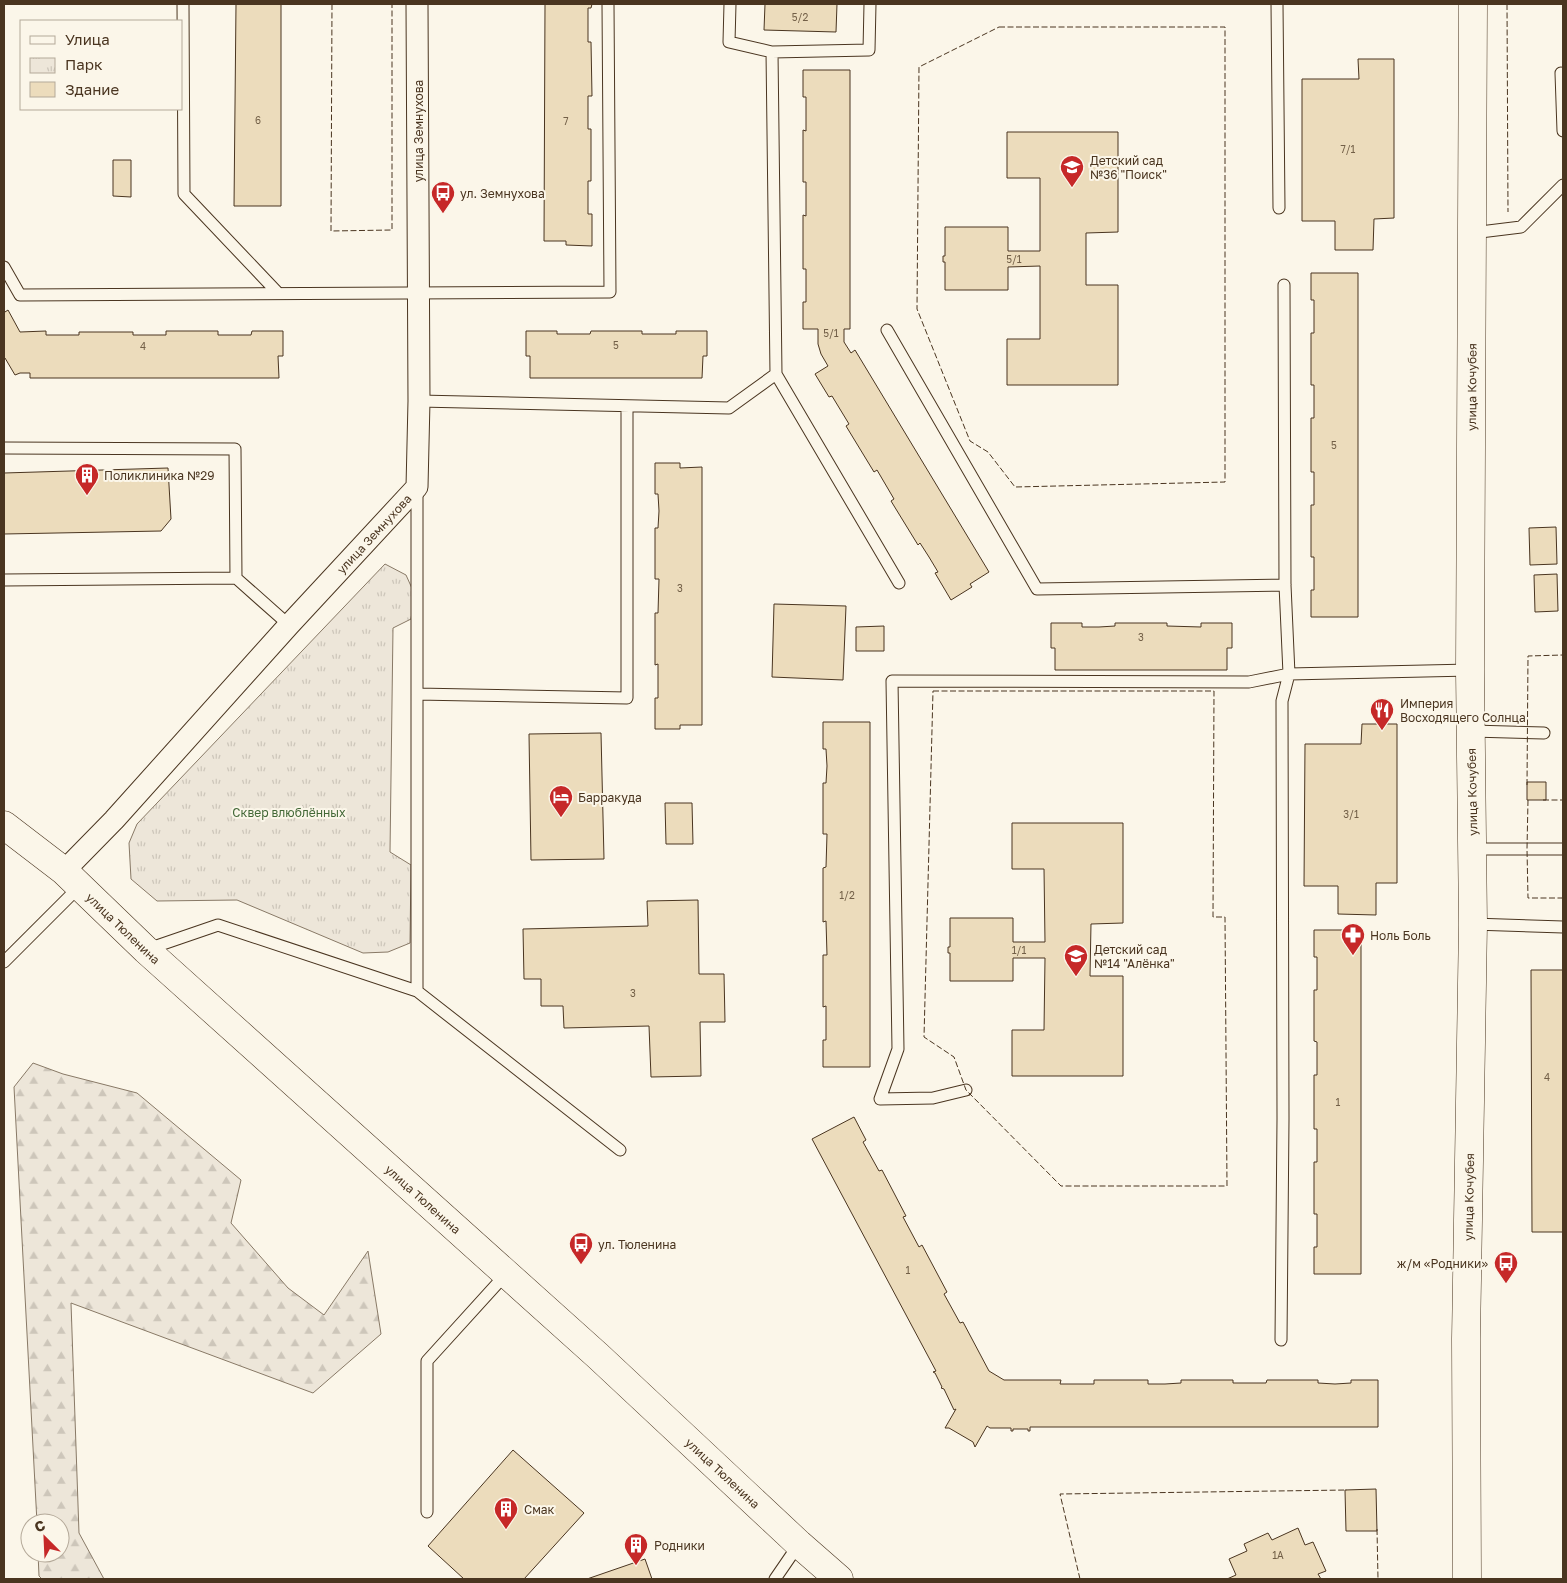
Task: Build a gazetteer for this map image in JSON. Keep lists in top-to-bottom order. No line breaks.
{"streets":{"street":["улица Земнухова","улица Кочубея","улица Тюленина"]},"crossings":[["улица Земнухова","улица Тюленина"]],"parks":["Сквер влюблённых"],"places":{"school or university":["Детский сад №36 \"Поиск\"","Детский сад №14 \"Алёнка\""],"bus stop":["ул. Земнухова","ул. Тюленина","ж/м «Родники»"],"building":["Поликлиника №29","Смак","Родники"],"restaurant":["Империя Восходящего Солнца"],"hotel":["Барракуда"],"pharmacy":["Ноль Боль"]},"house_numbers":["5/2","6","7","7/1","5/1","5/1","5","4","5","3","3","3/1","1/2","1/1","3","4","1","1","1А"],"legend":["Улица","Парк","Здание"],"north":"top left"}
